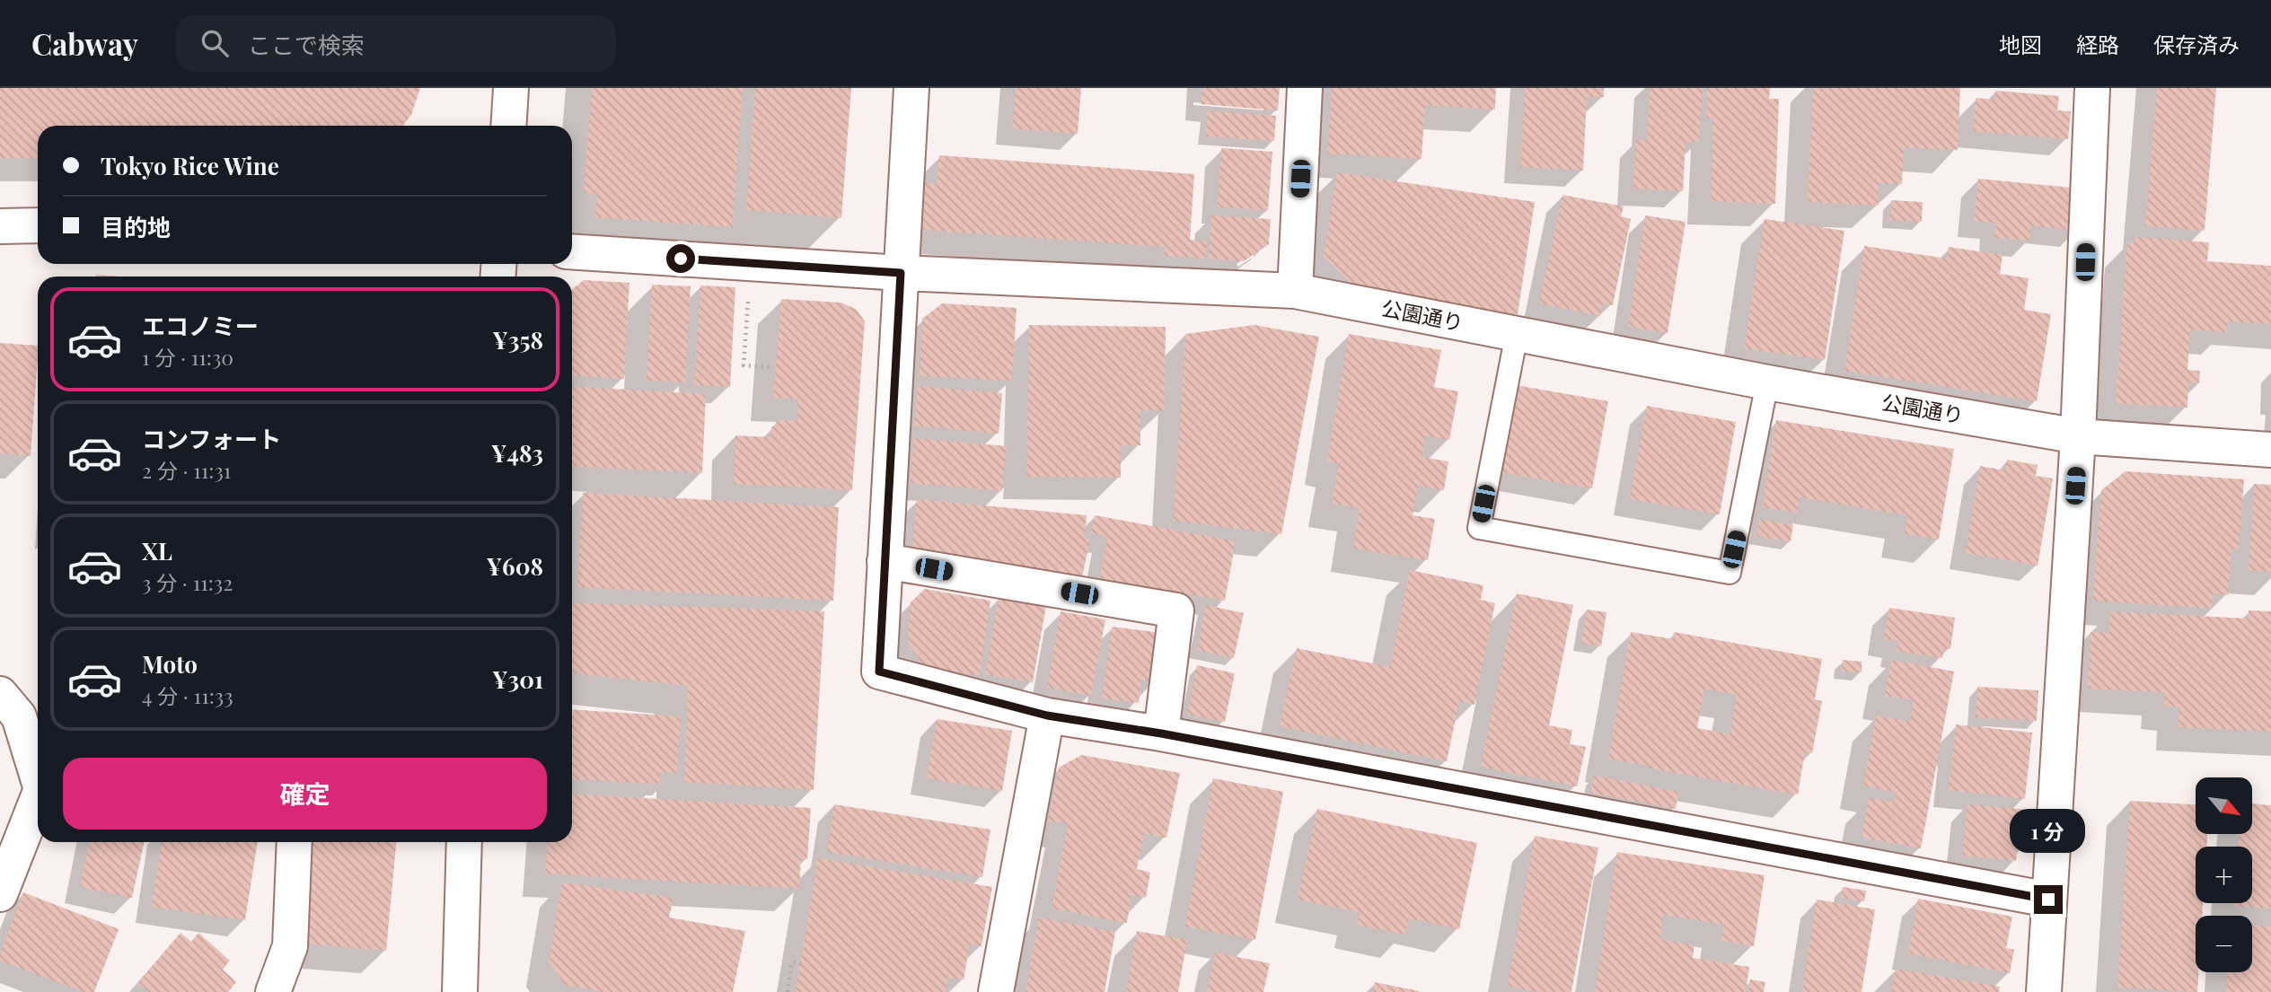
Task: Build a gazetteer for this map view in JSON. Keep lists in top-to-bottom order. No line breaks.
{"streets":{"street":["公園通り"]},"north":"bottom right","page":{"header":"Cabway","search":"ここで検索","nav":["地図","経路","保存済み"],"banner":["Tokyo Rice Wine","目的地"],"list":[{"name":"エコノミー","note":"1 分 · 11:30","value":"¥358"},{"name":"コンフォート","note":"2 分 · 11:31","value":"¥483"},{"name":"XL","note":"3 分 · 11:32","value":"¥608"},{"name":"Moto","note":"4 分 · 11:33","value":"¥301"}],"buttons":"確定","map_buttons":["+","−"],"bubble":"1 分"}}
